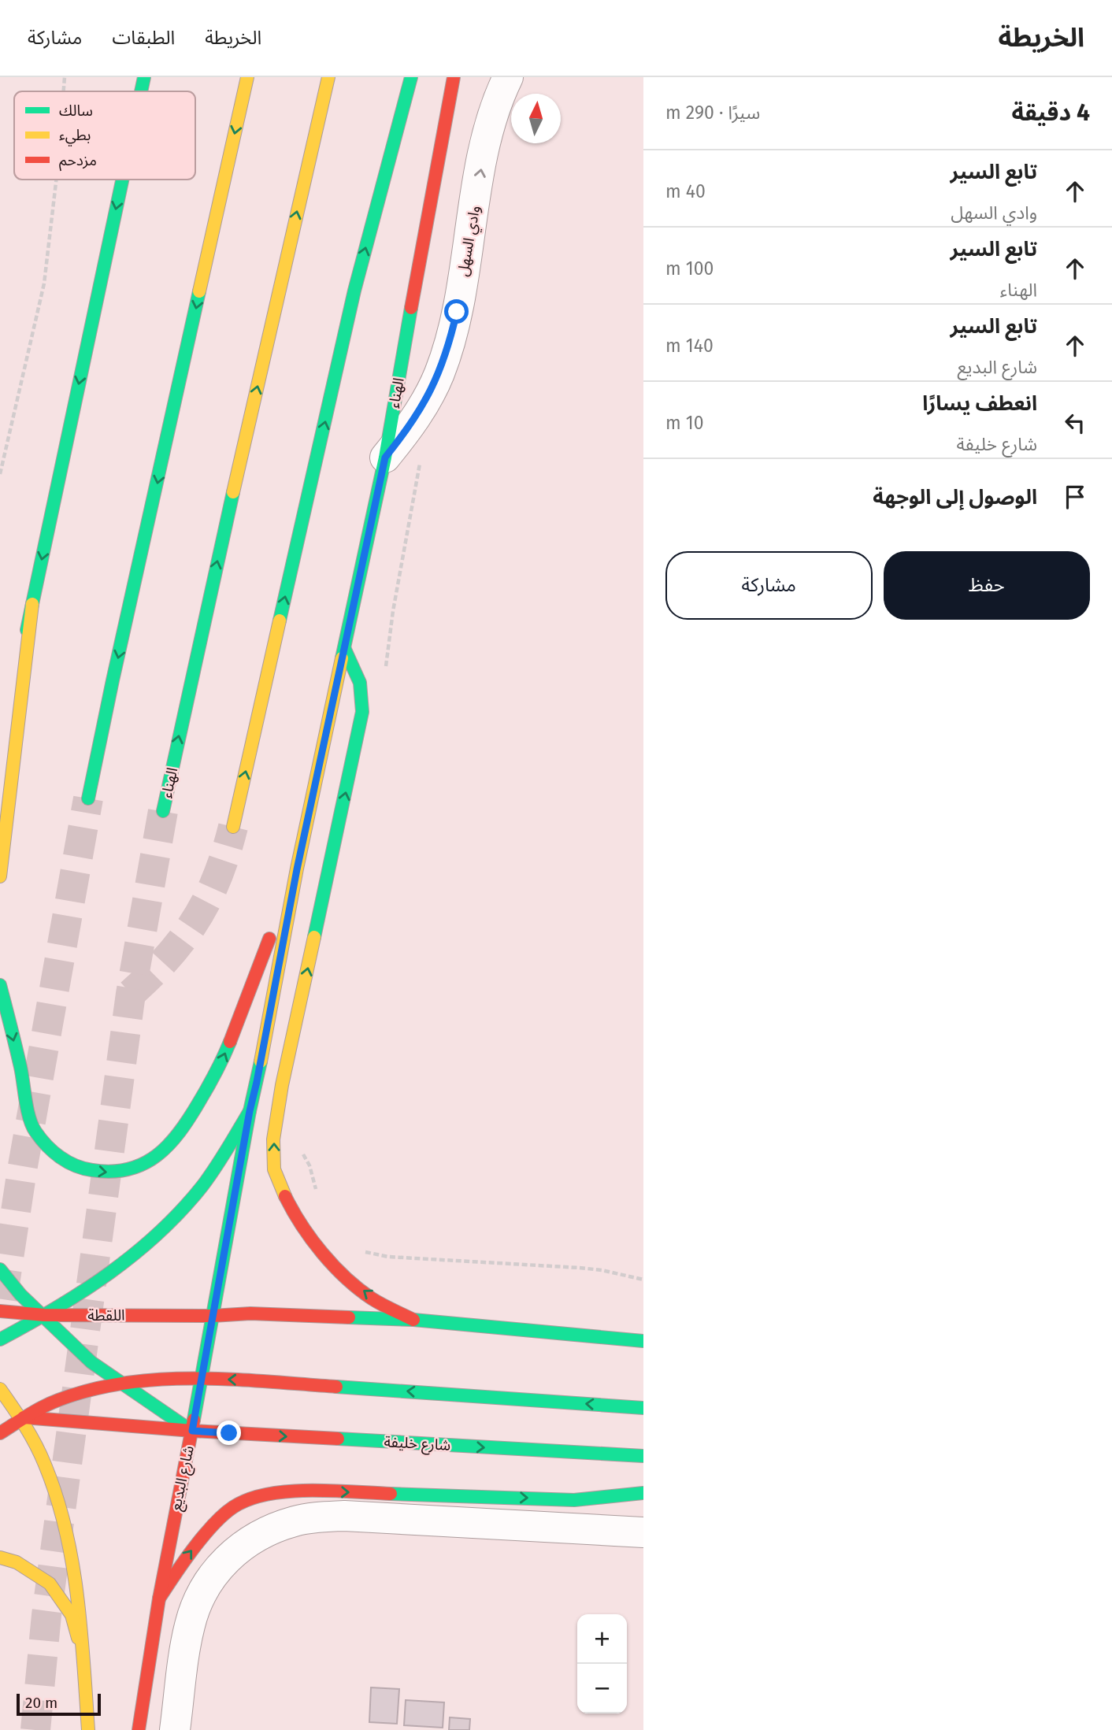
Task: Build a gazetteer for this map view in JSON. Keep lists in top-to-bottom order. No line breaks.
{"streets":{"main road":["الهناء","اللقطة","شارع خليفة","شارع البديع"],"street":["وادي السهل"]},"crossings":[["وادي السهل","الهناء"],["الهناء","شارع البديع"],["اللقطة","شارع البديع"],["شارع خليفة","شارع البديع"]],"one_way":["وادي السهل"],"legend":["سالك","بطيء","مزدحم"],"scale_bar":"20 m","north":"top","page":{"header":"الخريطة","nav":["الخريطة","الطبقات","مشاركة"],"heading":["4 دقيقة","سيرًا · 290 m"],"list":[["تابع السير","وادي السهل","40 m"],["تابع السير","الهناء","100 m"],["تابع السير","شارع البديع","140 m"],["انعطف يسارًا","شارع خليفة","10 m"],"الوصول إلى الوجهة"],"buttons":["حفظ","مشاركة"],"map_buttons":["+","−"],"scale":"20 m"}}
